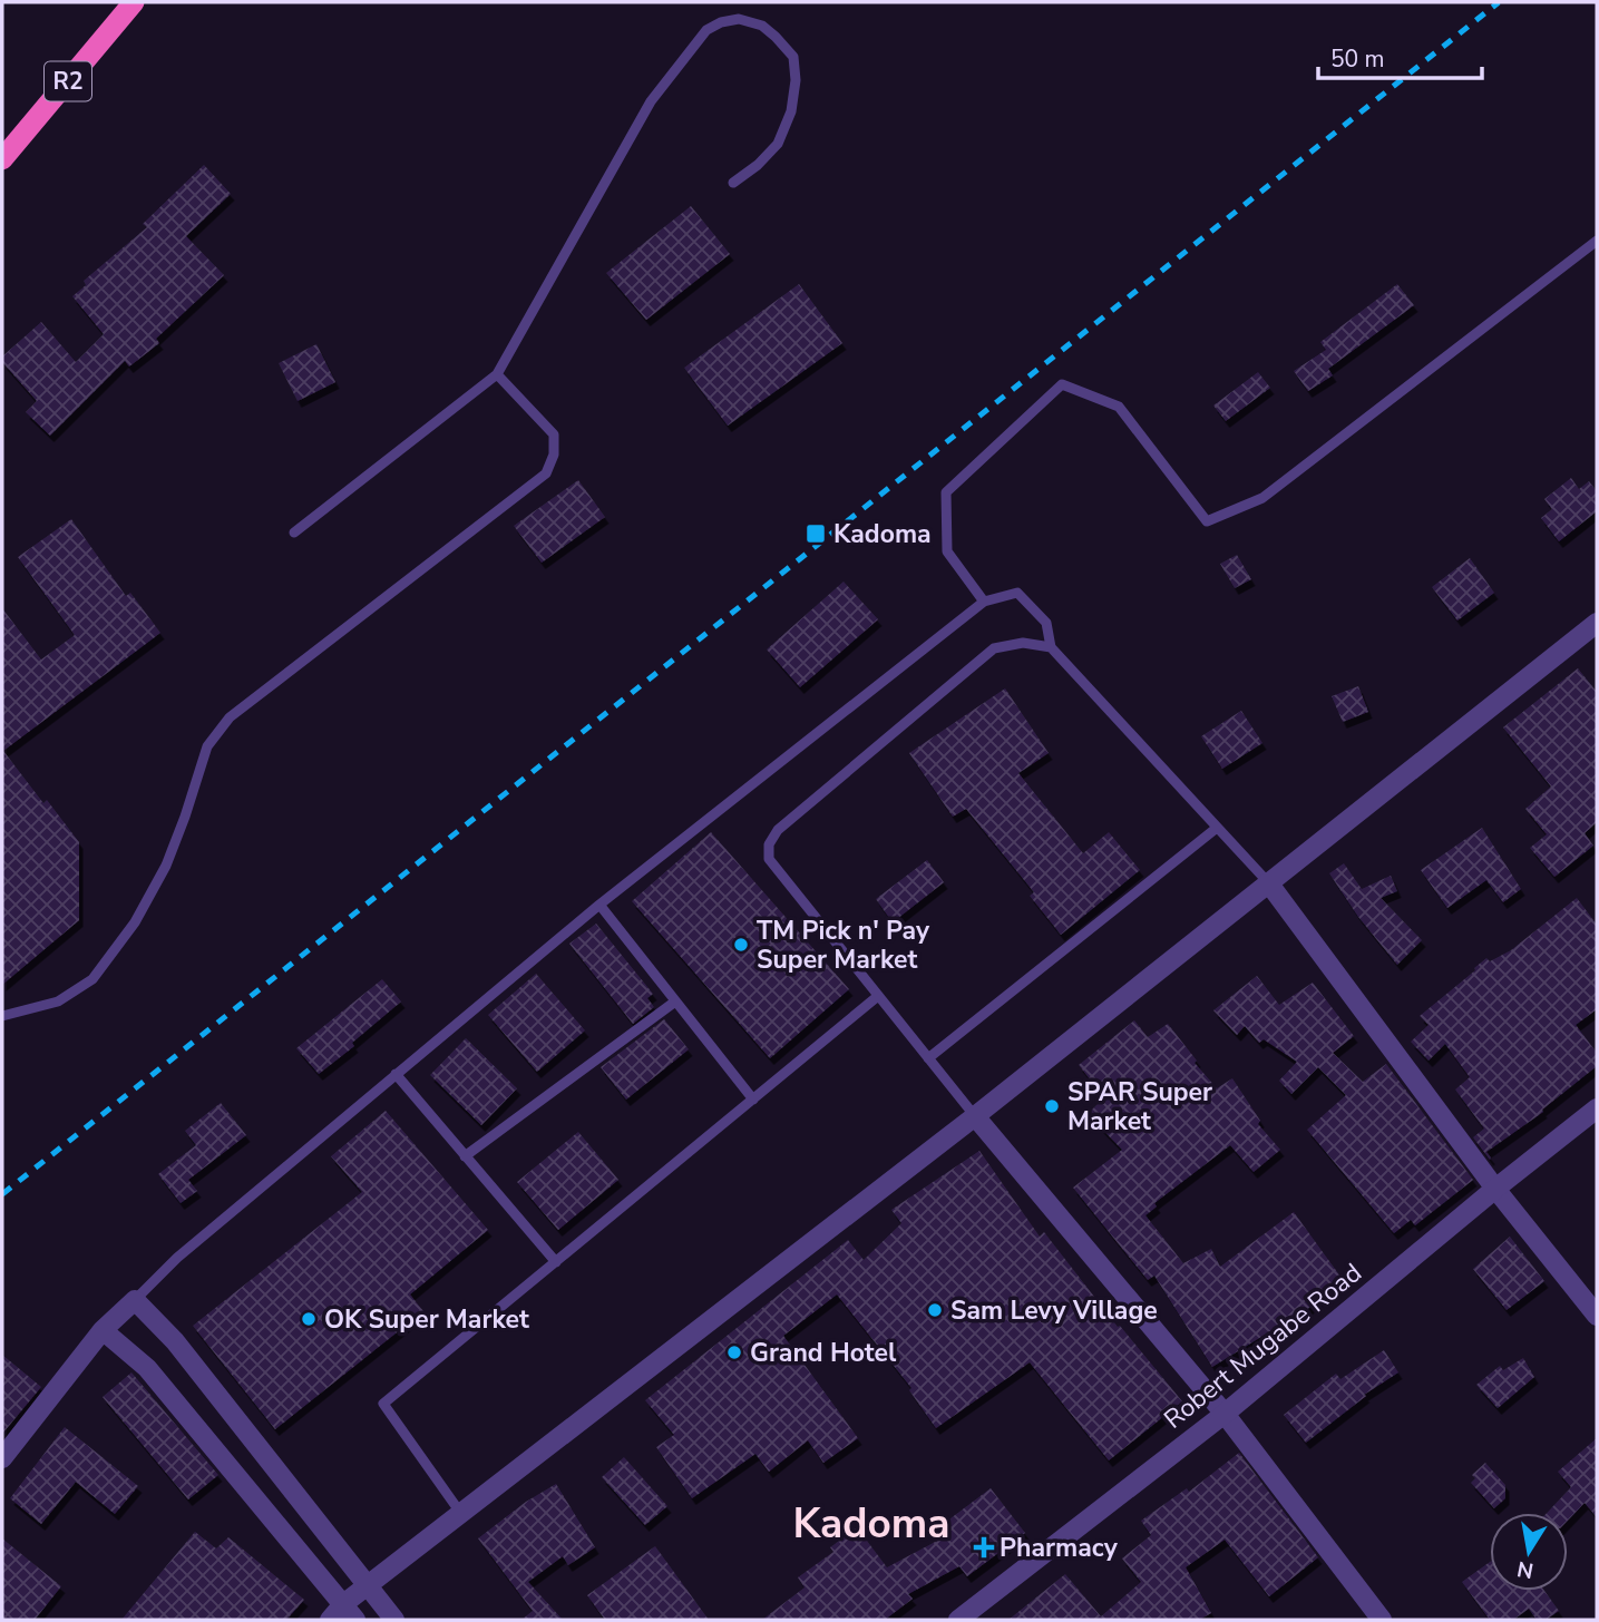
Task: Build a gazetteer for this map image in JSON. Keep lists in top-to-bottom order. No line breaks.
{"streets":{"highway":["R2"],"street":["Robert Mugabe Road"]},"districts":["Kadoma"],"places":{"transit":["Kadoma"],"other":["TM Pick n' Pay Super Market","SPAR Super Market","Sam Levy Village","OK Super Market","Grand Hotel"],"health":["Pharmacy"]},"scale_bar":"50 m","north":"bottom"}
